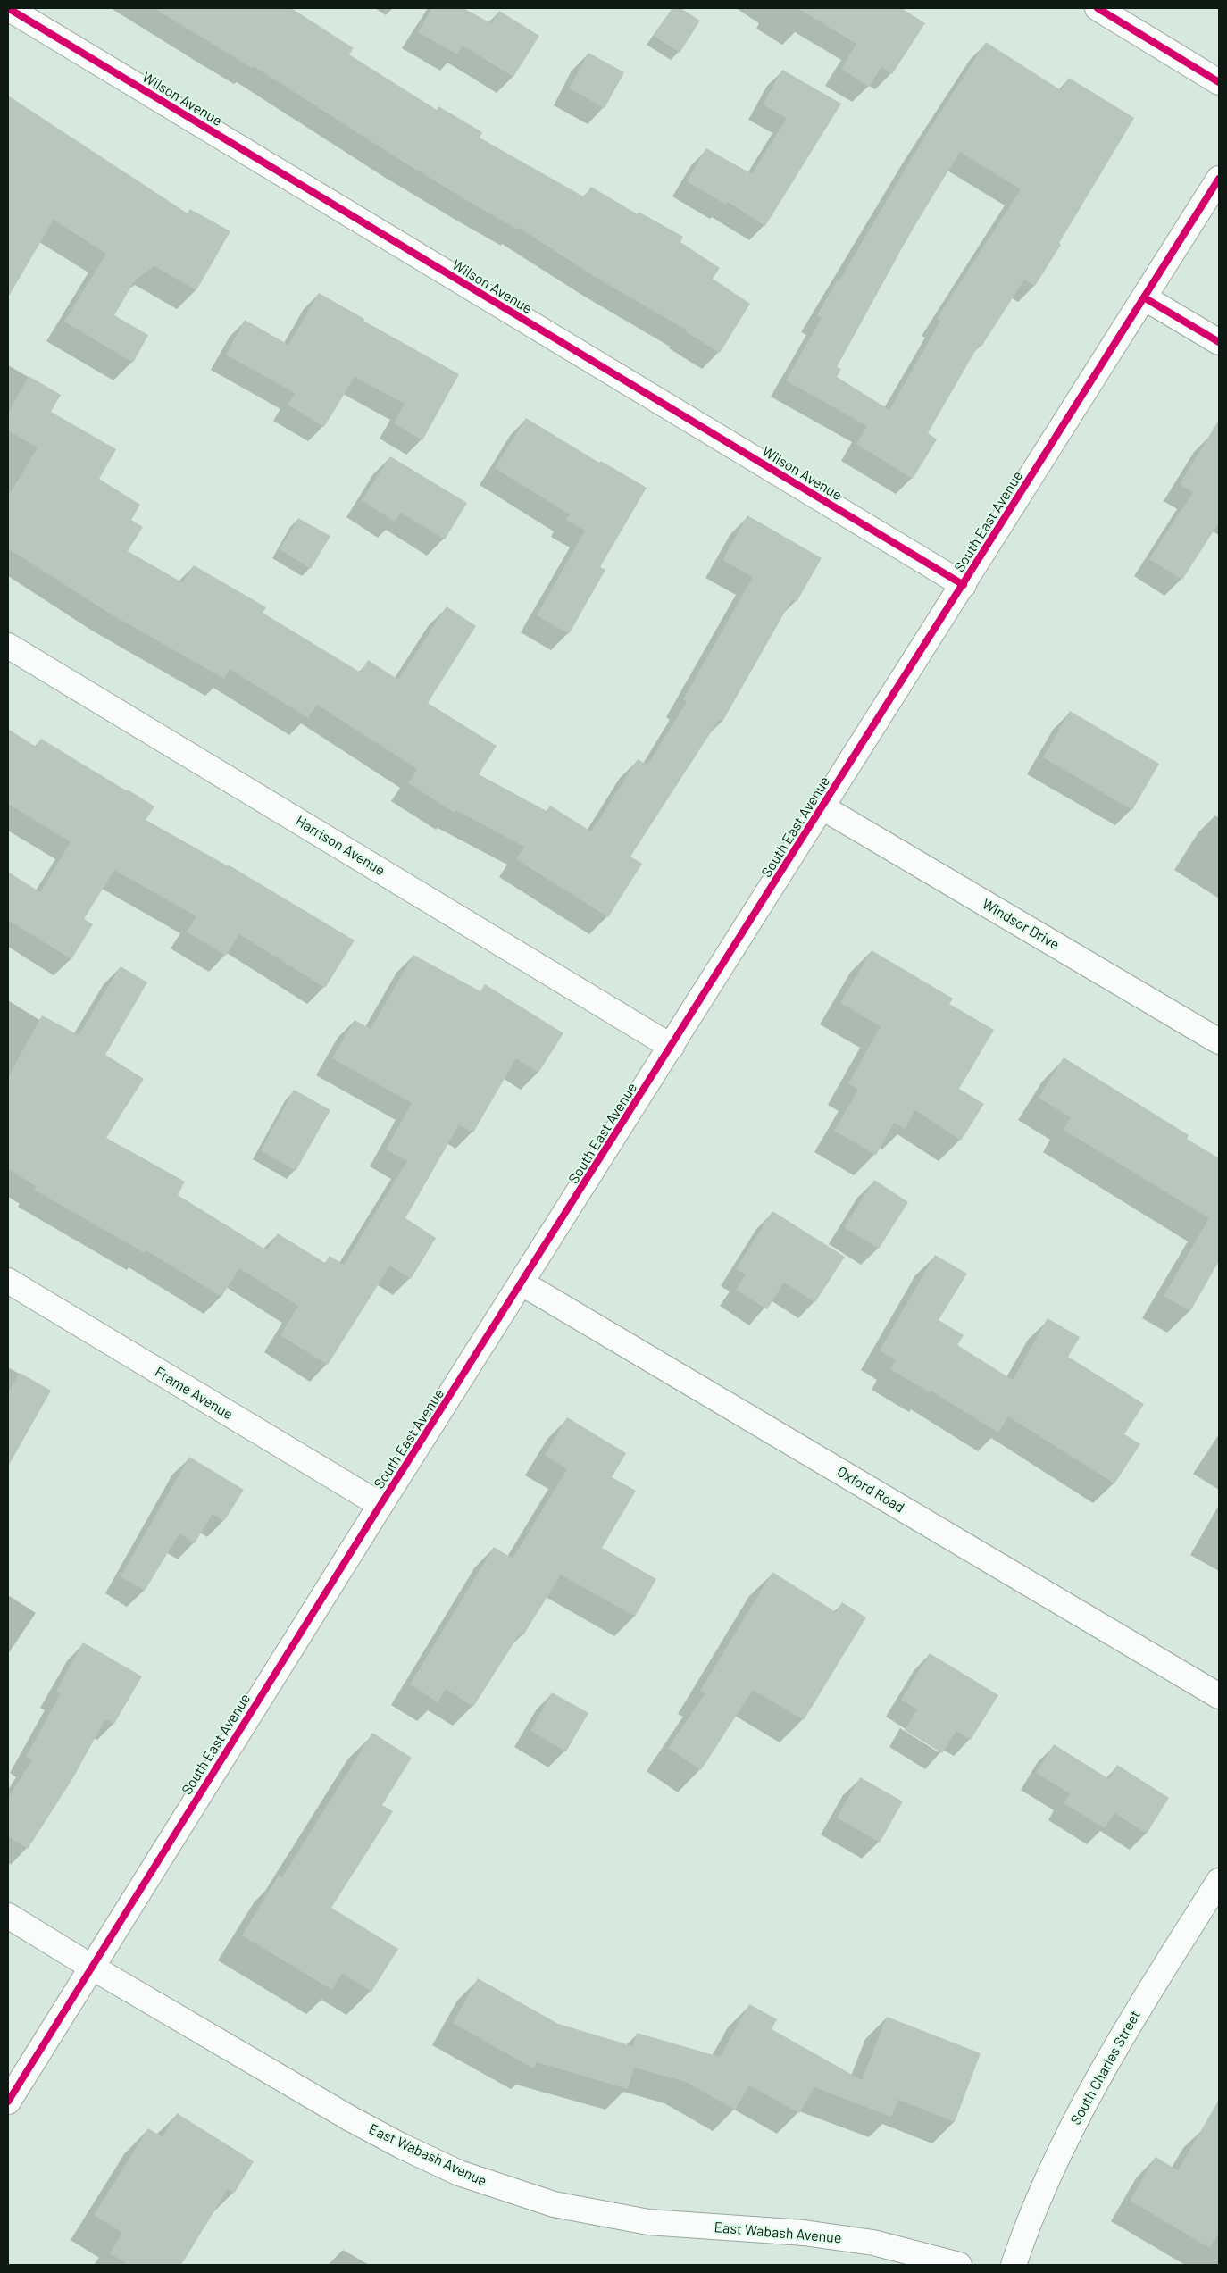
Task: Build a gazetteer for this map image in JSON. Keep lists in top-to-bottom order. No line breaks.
{"streets":{"street":["Wilson Avenue","South East Avenue","Harrison Avenue","Windsor Drive","Frame Avenue","Oxford Road","South Charles Street","East Wabash Avenue"]},"crossings":[["Wilson Avenue","South East Avenue"],["South East Avenue","Harrison Avenue"],["South East Avenue","Windsor Drive"],["South East Avenue","Frame Avenue"],["South East Avenue","Oxford Road"],["South East Avenue","East Wabash Avenue"]]}
